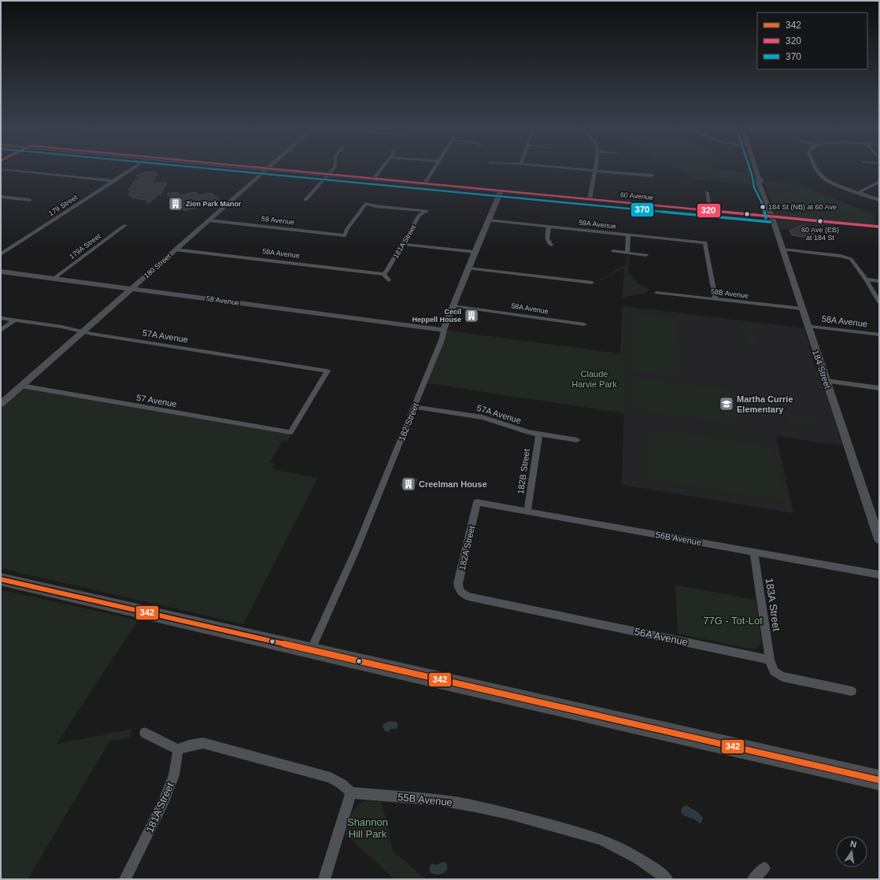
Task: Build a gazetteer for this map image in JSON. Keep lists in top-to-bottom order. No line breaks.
{"streets":{"main road":["60 Avenue","180 Street","58 Avenue","184 Street","182 Street"],"street":["179 Street","59 Avenue","59A Avenue","181A Street","179A Street","58A Avenue","58B Avenue","57A Avenue","57 Avenue","182B Street","56B Avenue","182A Street","183A Street","56A Avenue","55B Avenue"]},"crossings":[["60 Avenue","180 Street"],["60 Avenue","184 Street"],["60 Avenue","182 Street"],["59 Avenue","181A Street"],["59 Avenue","180 Street"],["59A Avenue","58B Avenue"],["59A Avenue","182 Street"],["181A Street","58A Avenue"],["179A Street","58 Avenue"],["58A Avenue","180 Street"],["58A Avenue","184 Street"],["58A Avenue","182 Street"],["180 Street","58 Avenue"],["180 Street","57A Avenue"],["180 Street","57 Avenue"],["58B Avenue","184 Street"],["58 Avenue","182 Street"],["57A Avenue","57 Avenue"],["57A Avenue","182 Street"],["57A Avenue","182B Street"],["182B Street","56B Avenue"],["56B Avenue","182A Street"],["56B Avenue","183A Street"],["182A Street","56A Avenue"],["183A Street","56A Avenue"]],"parks":["Claude Harvie Park","77G - Tot-Lot","Shannon Hill Park"],"places":{"building":["Zion Park Manor","Cecil Heppell House","Creelman House"],"other":["184 St (NB) at 60 Ave","60 Ave (EB) at 184 St"],"school or university":["Martha Currie Elementary"]},"lines":["transit line 320","transit line 370","transit line 342"],"legend":["342","320","370"],"north":"top"}
